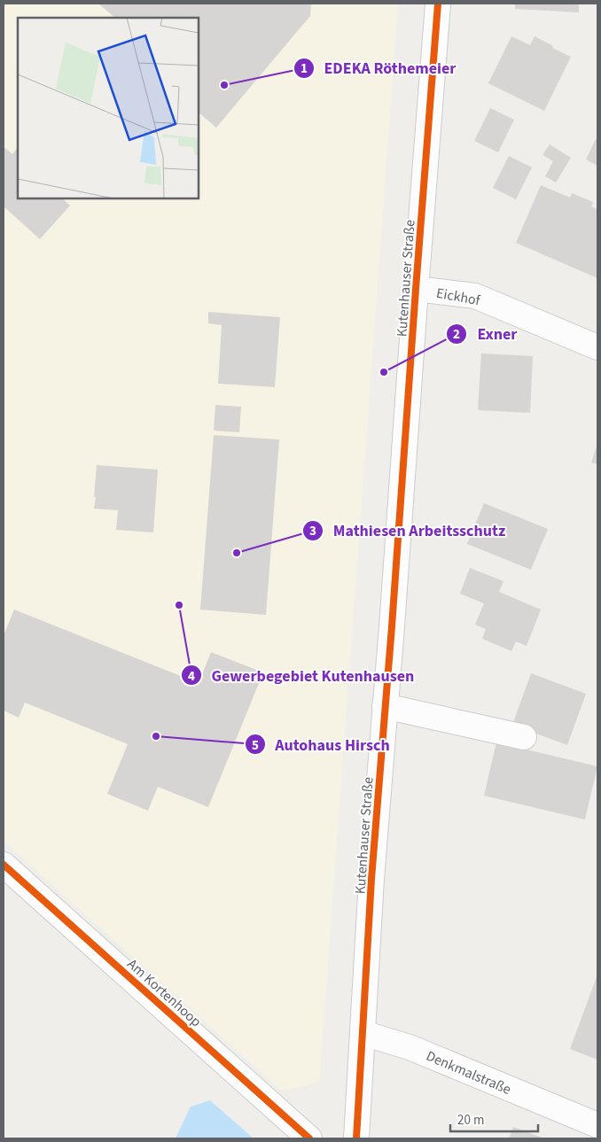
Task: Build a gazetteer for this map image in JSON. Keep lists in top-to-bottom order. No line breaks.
{"streets":{"street":["Kutenhauser Straße","Eickhof","Am Kortenhoop","Denkmalstraße"]},"crossings":[["Kutenhauser Straße","Eickhof"],["Kutenhauser Straße","Denkmalstraße"]],"places":["EDEKA Röthemeier","Exner","Mathiesen Arbeitsschutz","Gewerbegebiet Kutenhausen","Autohaus Hirsch"],"scale_bar":"20 m"}
